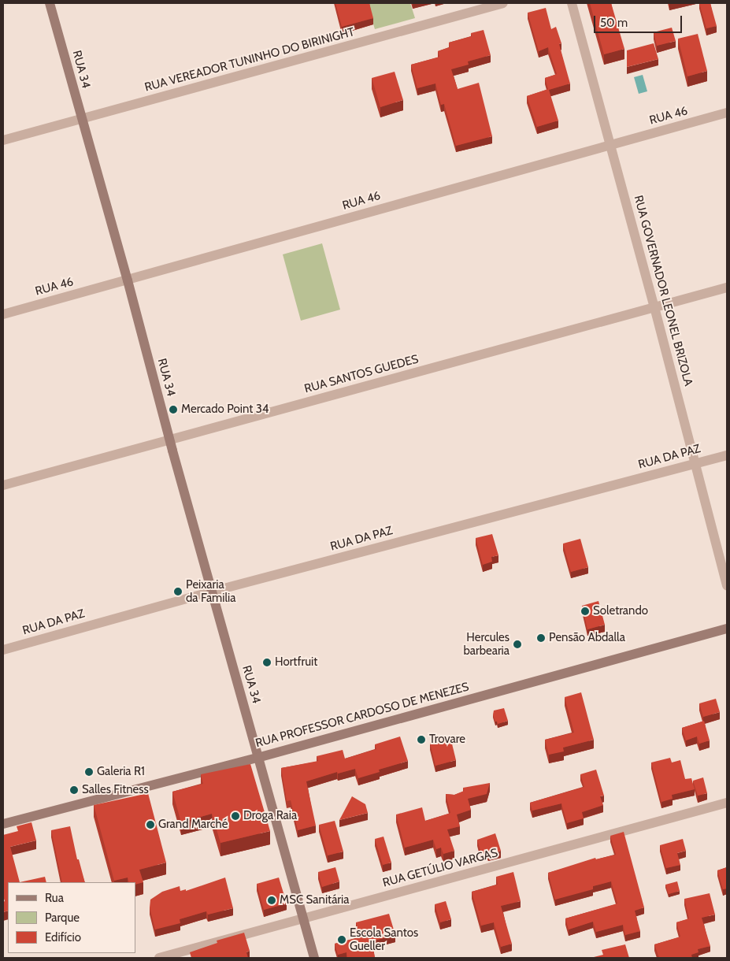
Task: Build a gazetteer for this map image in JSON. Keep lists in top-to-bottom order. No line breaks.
{"streets":{"street":["RUA VEREADOR TUNINHO DO BIRINIGHT","RUA 34","RUA 46","RUA GOVERNADOR LEONEL BRIZOLA","RUA SANTOS GUEDES","RUA DA PAZ","RUA PROFESSOR CARDOSO DE MENEZES","RUA GETÚLIO VARGAS"]},"crossings":[["RUA VEREADOR TUNINHO DO BIRINIGHT","RUA 34"],["RUA 34","RUA 46"],["RUA 34","RUA SANTOS GUEDES"],["RUA 34","RUA DA PAZ"],["RUA 34","RUA PROFESSOR CARDOSO DE MENEZES"],["RUA 34","RUA GETÚLIO VARGAS"],["RUA 46","RUA GOVERNADOR LEONEL BRIZOLA"],["RUA GOVERNADOR LEONEL BRIZOLA","RUA SANTOS GUEDES"],["RUA GOVERNADOR LEONEL BRIZOLA","RUA DA PAZ"]],"places":["Mercado Point 34","Peixaria da Familia","Soletrando","Pensão Abdalla","Hercules barbearia","Hortfruit","Trovare","Galeria R1","Salles Fitness","Droga Raia","Grand Marché","MSC Sanitária","Escola Santos Gueller"],"legend":["Rua","Parque","Edifício"],"scale_bar":"50 m"}
